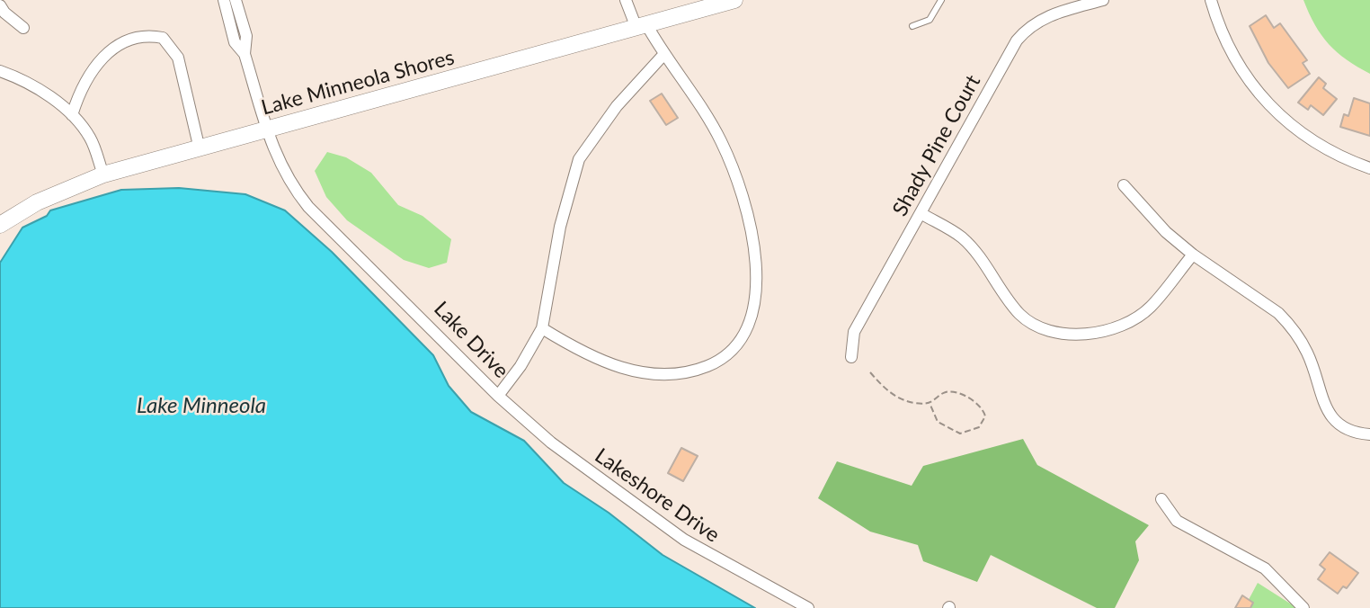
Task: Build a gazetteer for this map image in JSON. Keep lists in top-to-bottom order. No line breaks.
{"streets":{"main road":["Lake Minneola Shores"],"street":["Shady Pine Court","Lake Drive","Lakeshore Drive"]},"crossings":[["Lake Minneola Shores","Lake Drive"],["Lake Drive","Lakeshore Drive"]],"water":["Lake Minneola"]}
